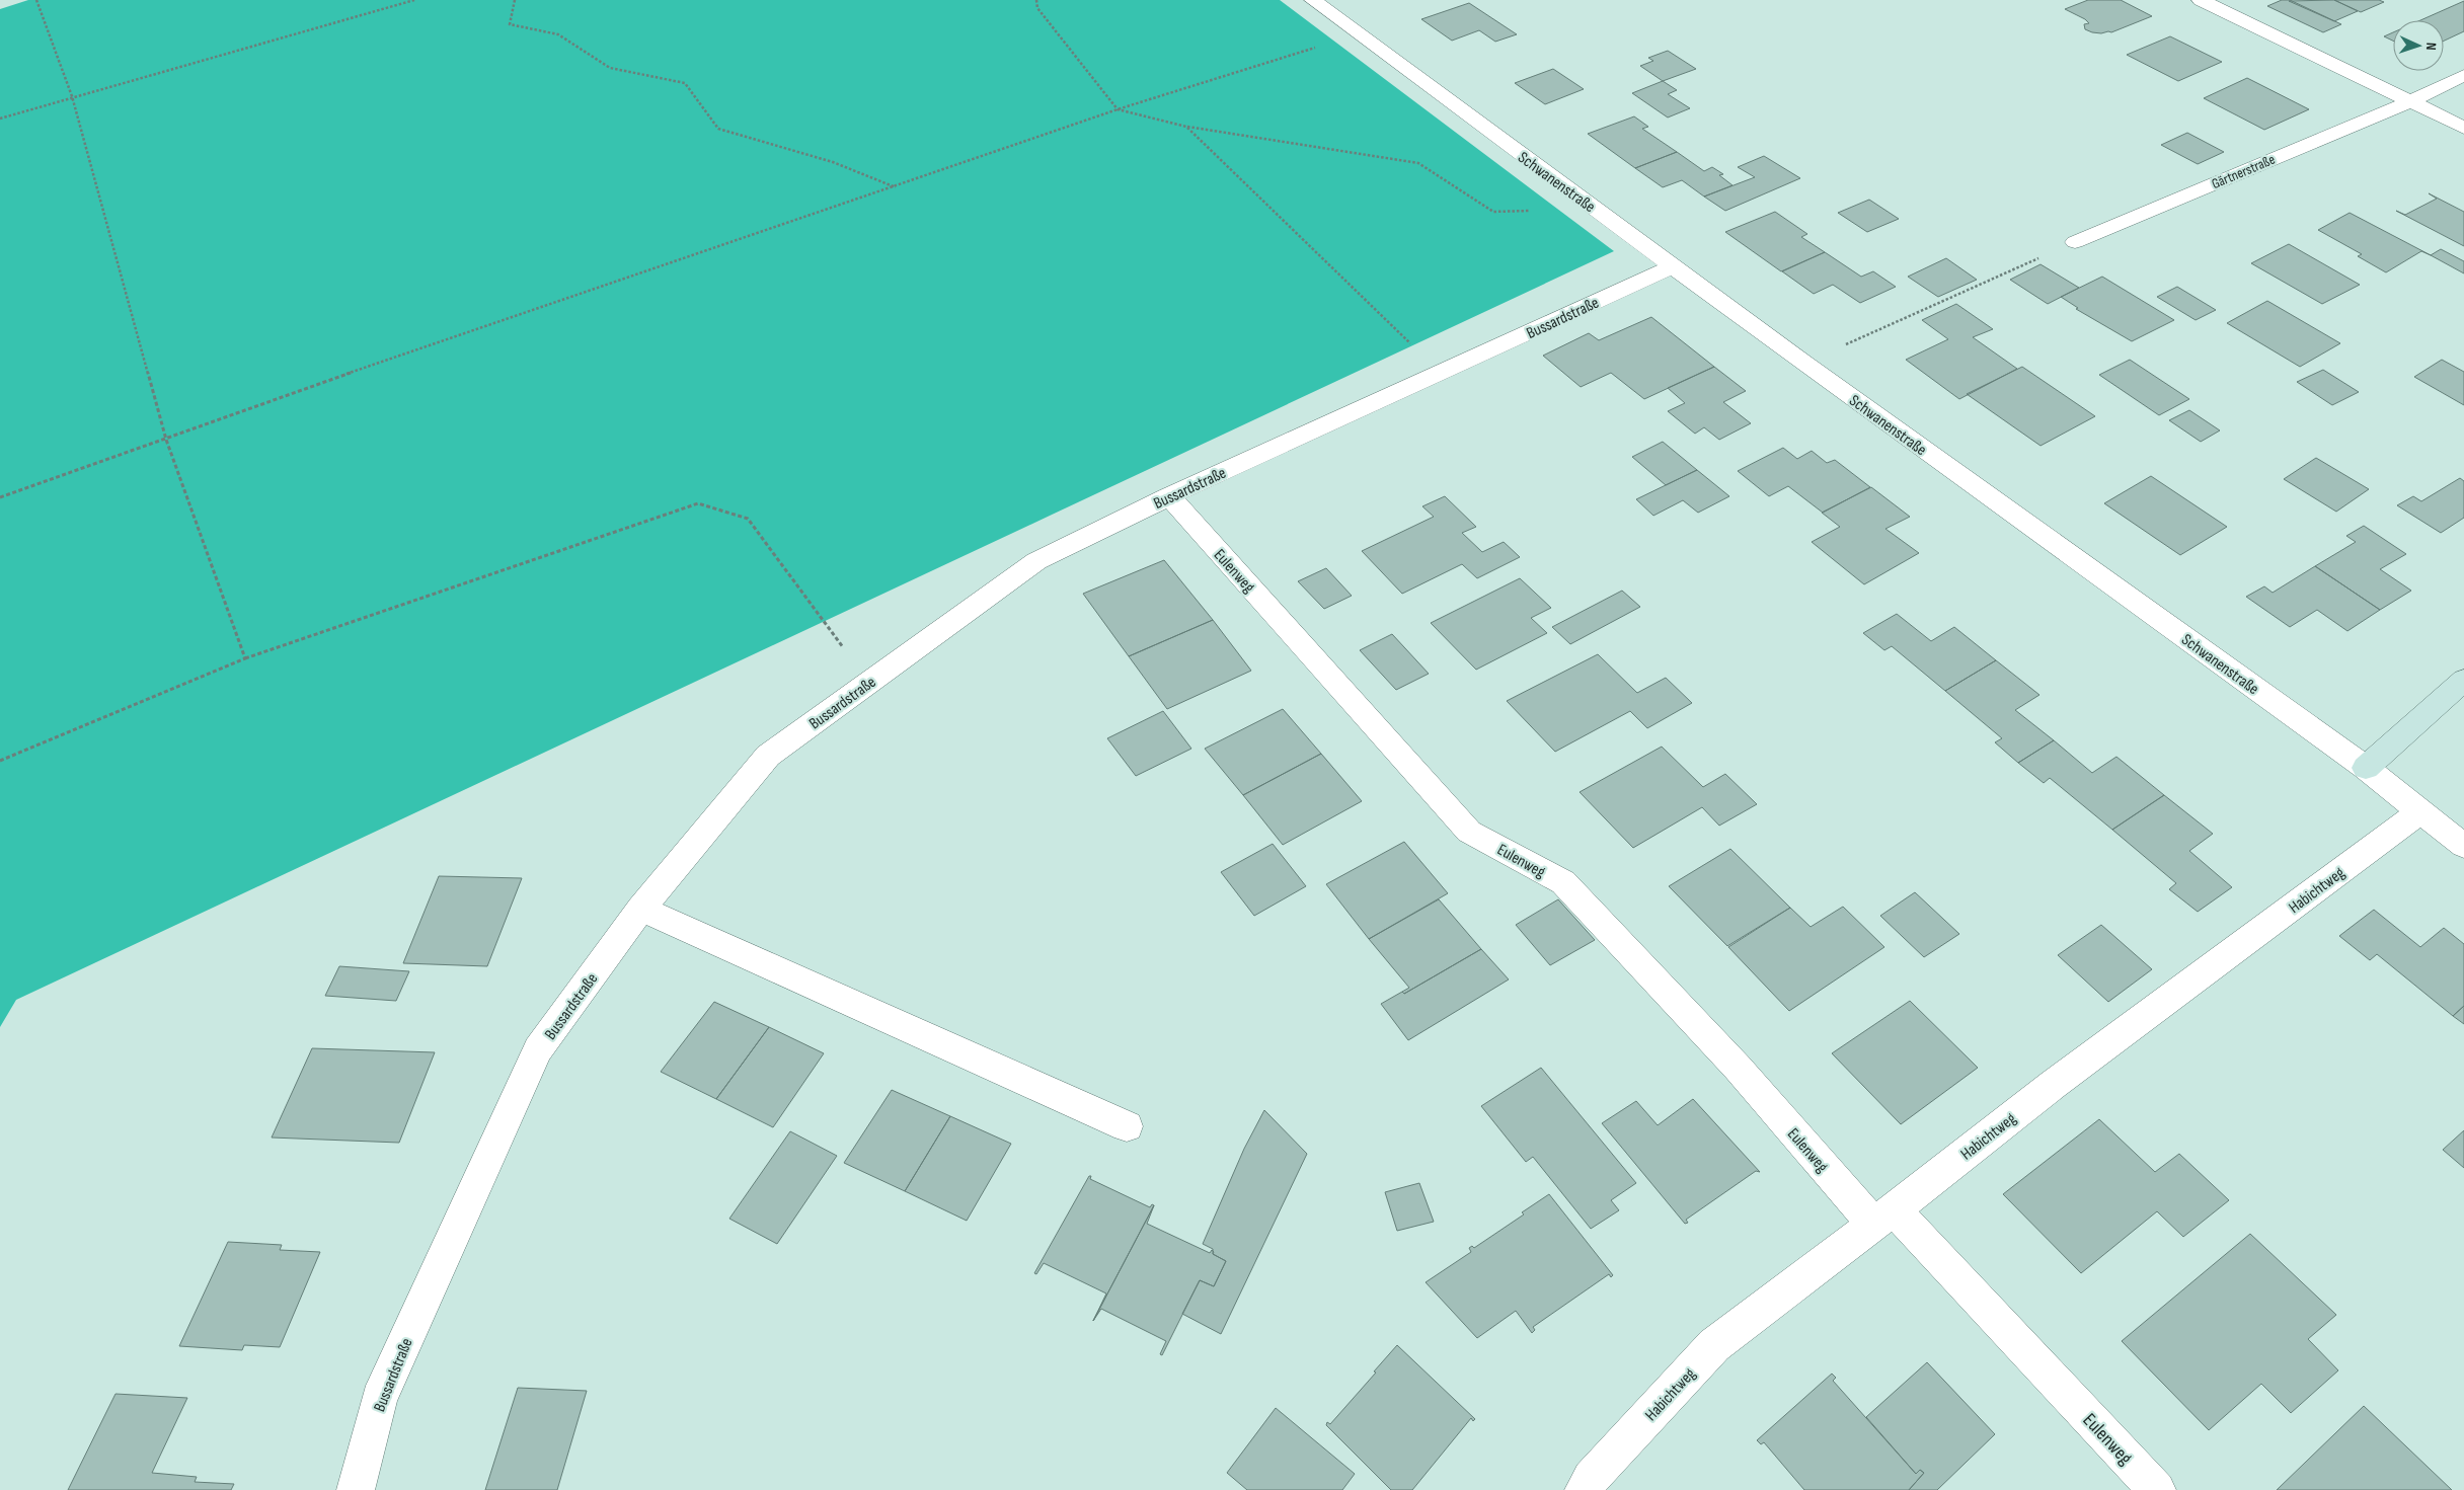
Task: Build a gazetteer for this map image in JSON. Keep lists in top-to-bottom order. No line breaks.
{"streets":{"street":["Gärtnerstraße","Schwanenstraße","Bussardstraße","Eulenweg","Habichtweg"]},"crossings":[["Schwanenstraße","Bussardstraße"],["Schwanenstraße","Habichtweg"],["Bussardstraße","Eulenweg"],["Eulenweg","Habichtweg"]],"north":"right"}
